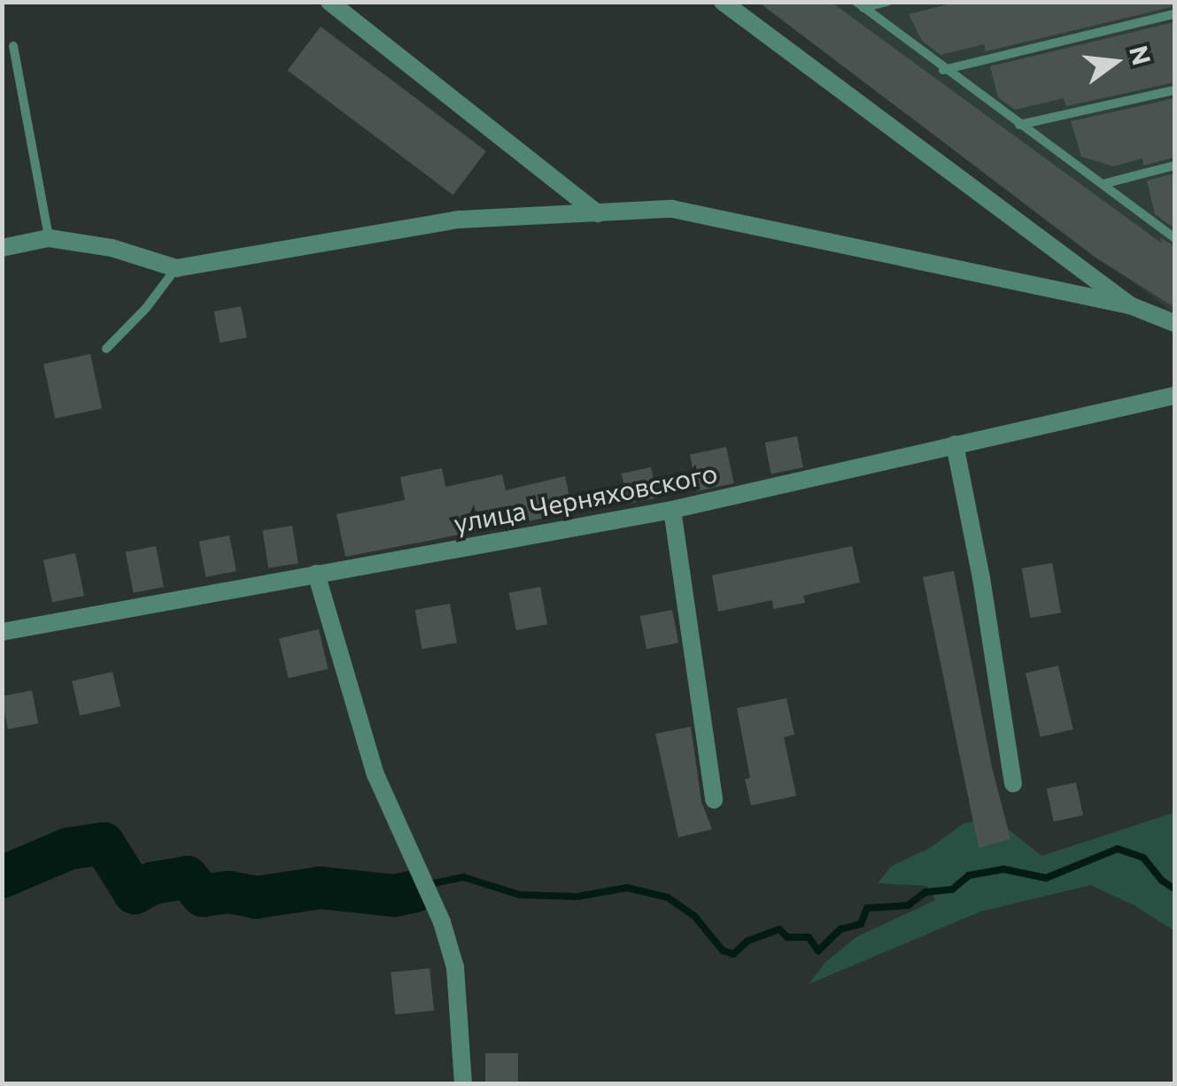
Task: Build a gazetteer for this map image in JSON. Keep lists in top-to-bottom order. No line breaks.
{"streets":{"street":["улица Черняховского"]},"north":"right"}
